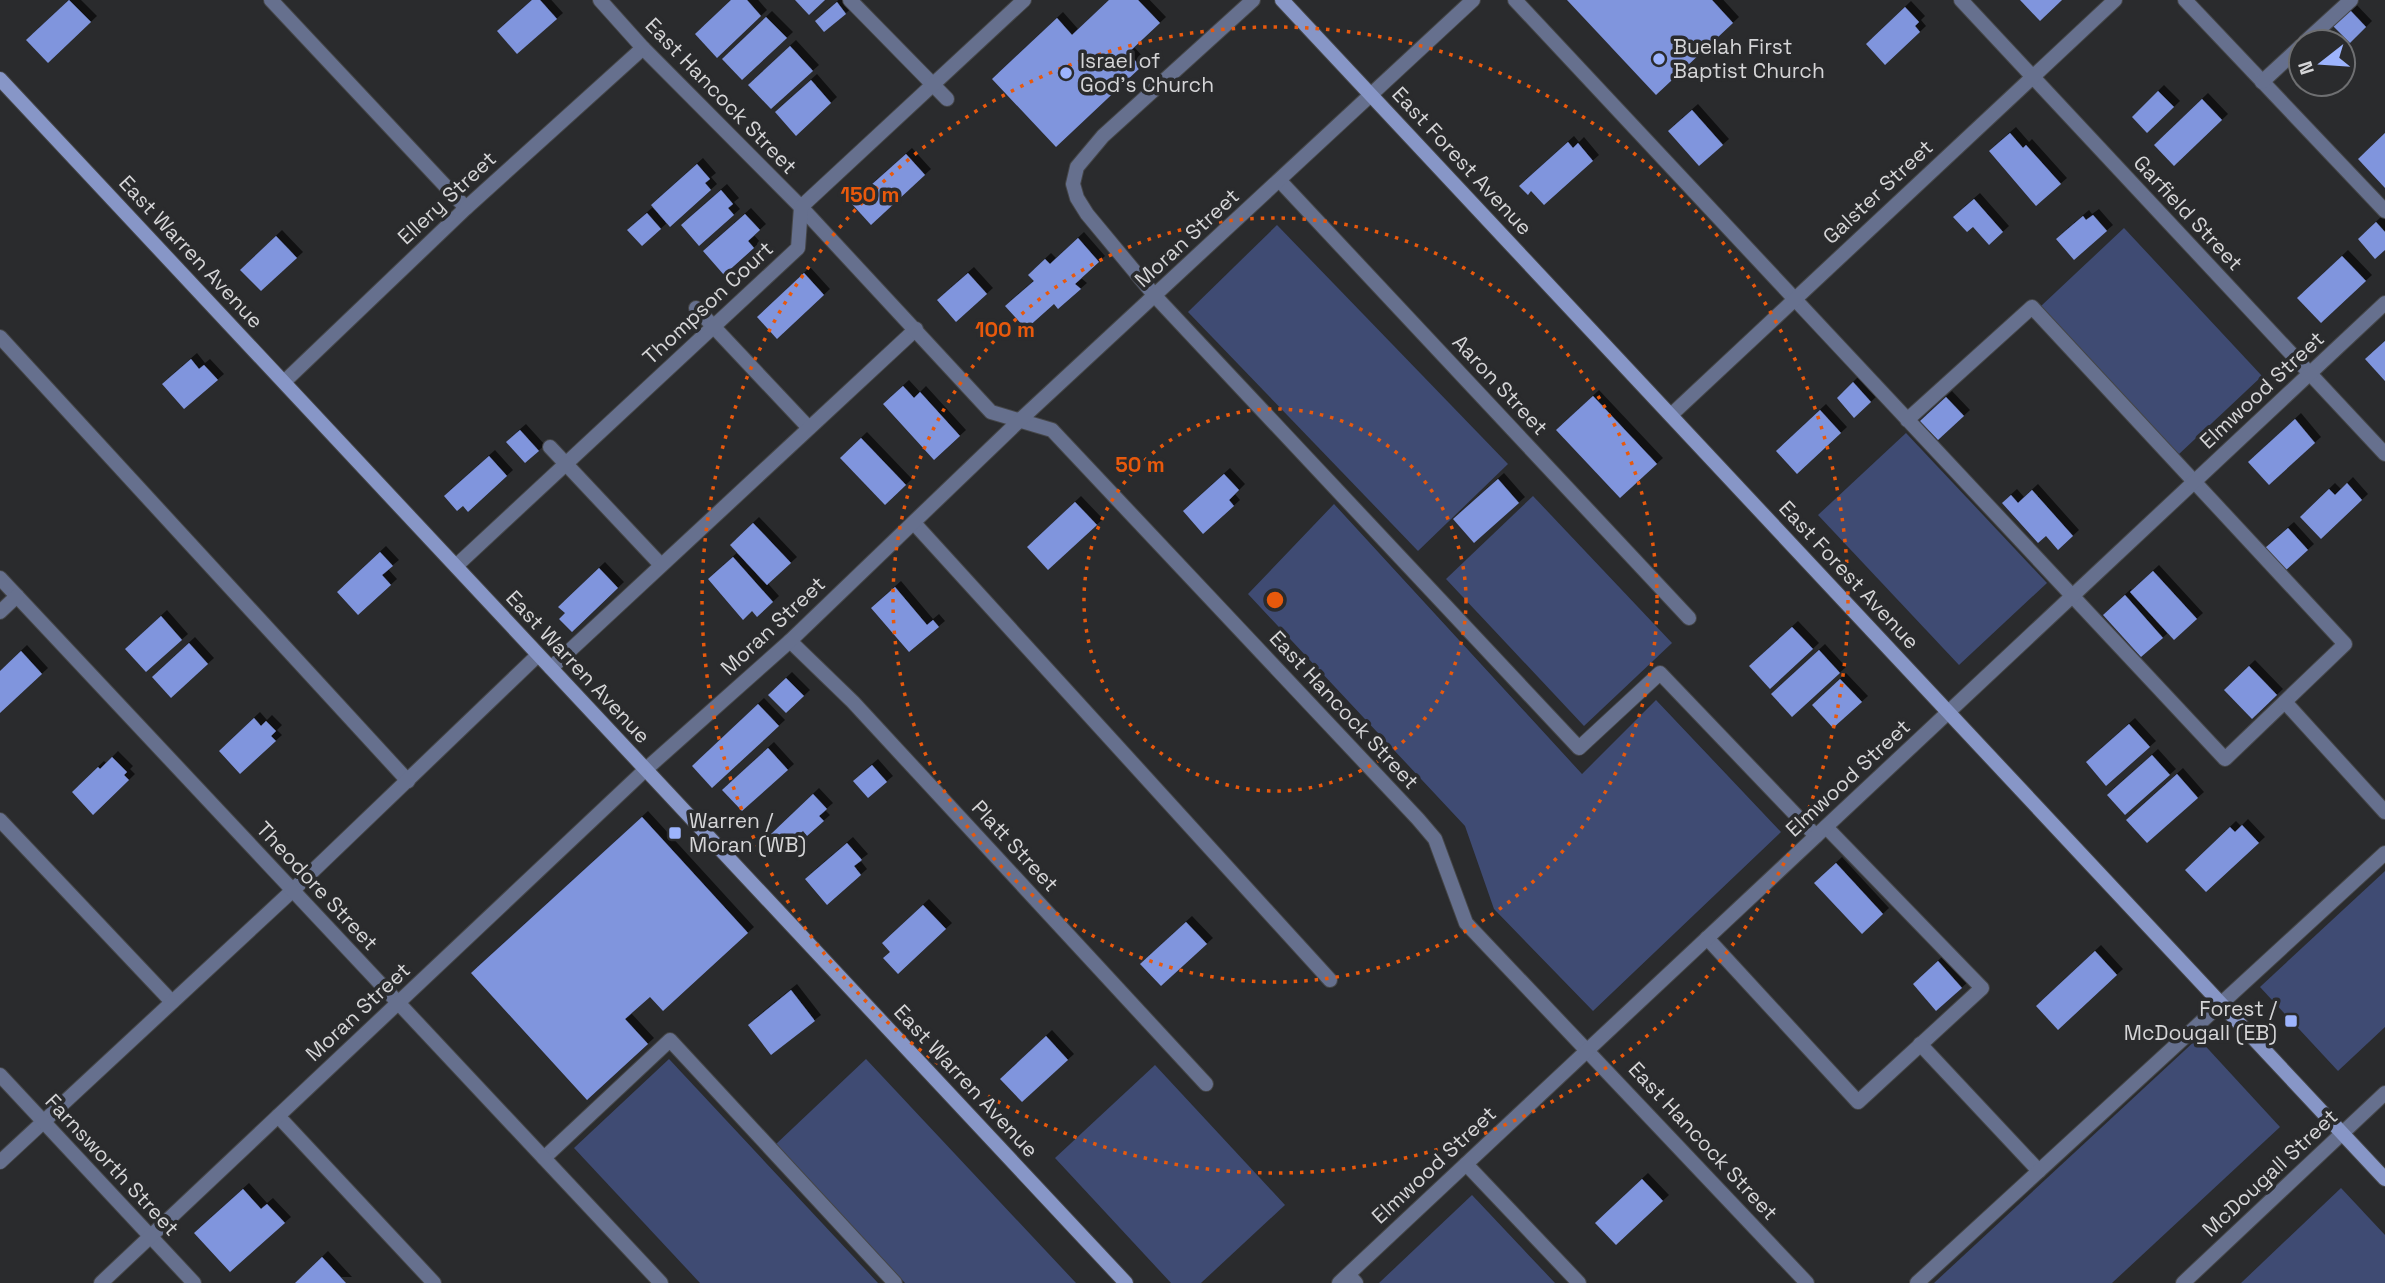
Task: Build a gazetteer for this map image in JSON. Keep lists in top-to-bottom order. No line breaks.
{"streets":{"main road":["East Forest Avenue","East Warren Avenue"],"street":["East Hancock Street","Galster Street","Ellery Street","Garfield Street","Moran Street","Thompson Court","Aaron Street","Elmwood Street","Platt Street","Theodore Street","Farnsworth Street","McDougall Street"]},"crossings":[["East Hancock Street","Ellery Street"],["East Hancock Street","Moran Street"],["East Hancock Street","Thompson Court"],["East Hancock Street","Elmwood Street"],["East Forest Avenue","Galster Street"],["East Forest Avenue","Moran Street"],["East Forest Avenue","Elmwood Street"],["East Forest Avenue","McDougall Street"],["Galster Street","Garfield Street"],["Ellery Street","East Warren Avenue"],["Garfield Street","Elmwood Street"],["Moran Street","East Warren Avenue"],["Moran Street","Aaron Street"],["Moran Street","Platt Street"],["Moran Street","Theodore Street"],["Moran Street","Farnsworth Street"],["East Warren Avenue","Thompson Court"]],"places":{"other":["Buelah First Baptist Church","Israel of God's Church"],"transit":["Warren / Moran (WB)","Forest / McDougall (EB)"]},"north":"left","rings":["150 m","100 m","50 m"]}
